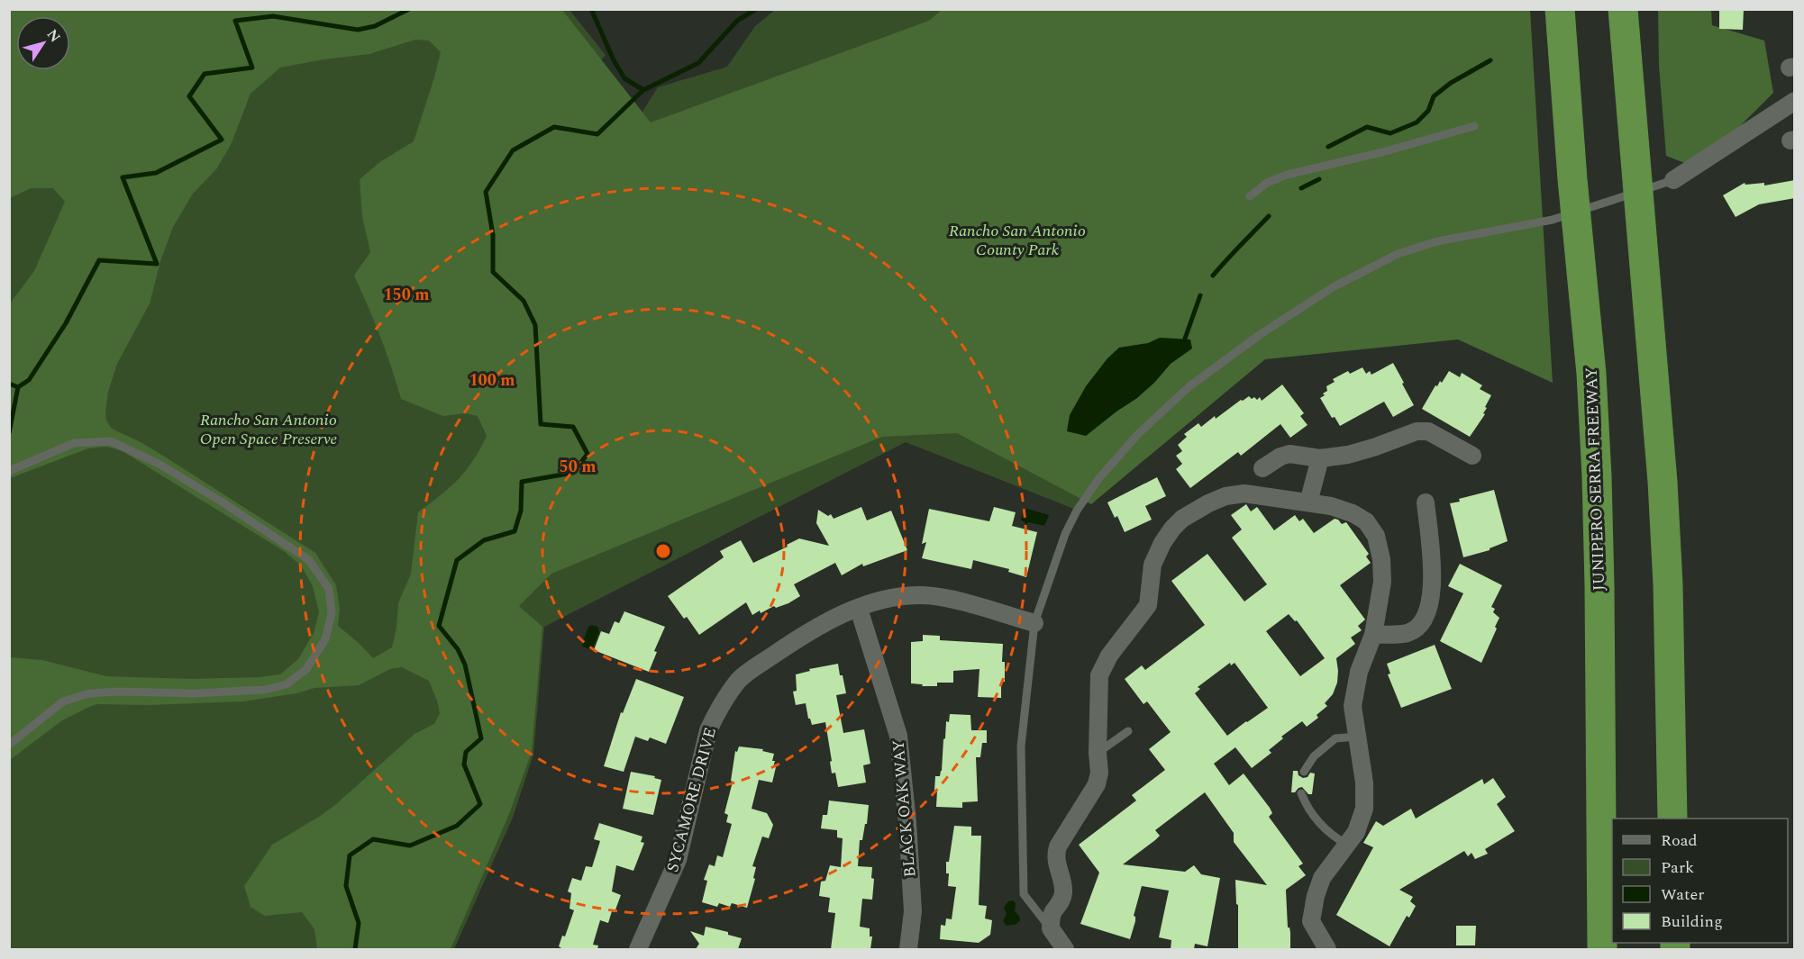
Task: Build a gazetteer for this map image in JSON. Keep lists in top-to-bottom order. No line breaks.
{"streets":{"highway":["JUNIPERO SERRA FREEWAY"],"street":["SYCAMORE DRIVE","BLACK OAK WAY"]},"crossings":[["SYCAMORE DRIVE","BLACK OAK WAY"]],"parks":["Rancho San Antonio County Park","Rancho San Antonio Open Space Preserve"],"legend":["Road","Park","Water","Building"],"north":"top right","rings":["150 m","100 m","50 m"]}
